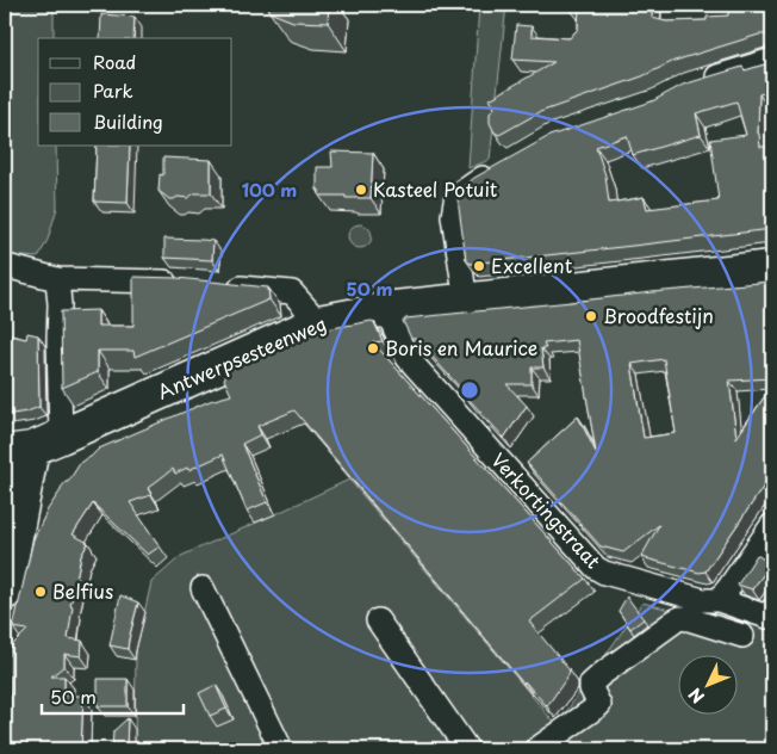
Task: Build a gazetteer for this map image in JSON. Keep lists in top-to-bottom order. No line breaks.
{"streets":{"main road":["Antwerpsesteenweg"],"street":["Verkortingstraat"]},"crossings":[["Antwerpsesteenweg","Verkortingstraat"]],"places":["Kasteel Potuit","Excellent","Broodfestijn","Boris en Maurice","Belfius"],"legend":["Road","Park","Building"],"scale_bar":"50 m","north":"bottom left","rings":["100 m","50 m"]}
